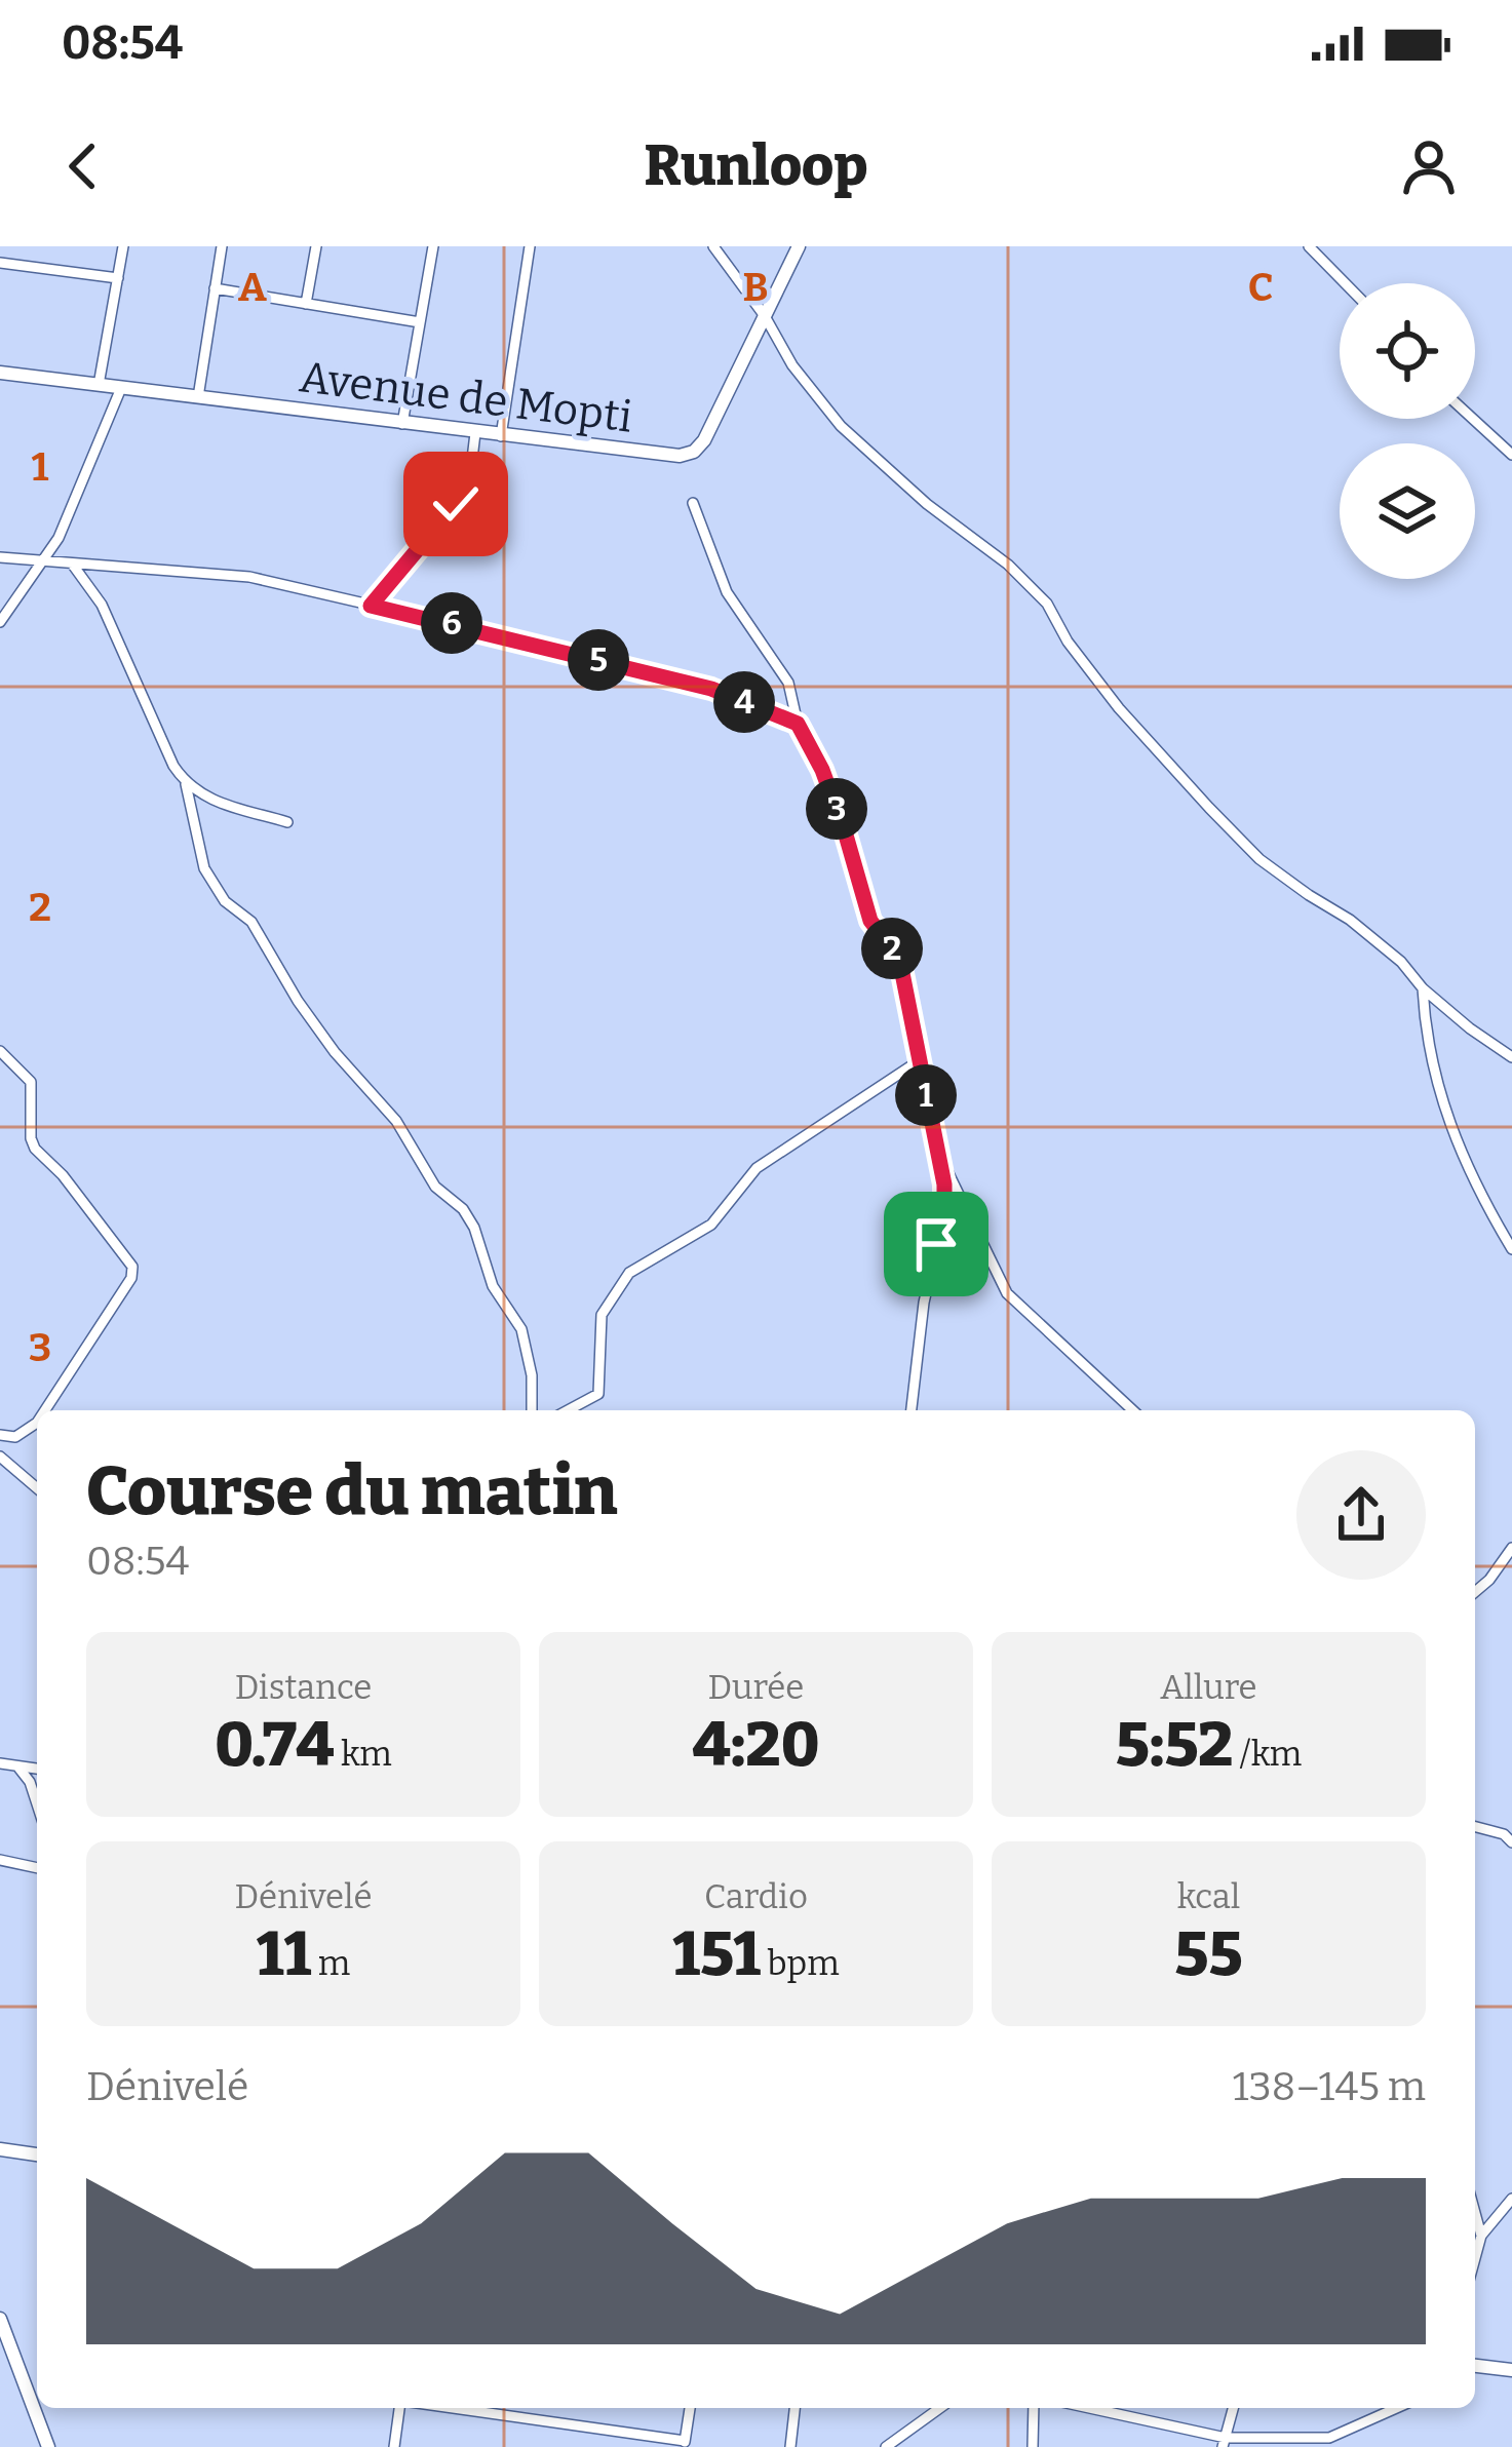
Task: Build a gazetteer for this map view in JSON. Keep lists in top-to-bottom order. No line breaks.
{"streets":{"street":["Avenue de Mopti"]},"page":{"status":"08:54","header":"Runloop","pins":["6","5","4","3","2","1"],"heading":["Course du matin","08:54"],"stats":[["Distance","0.74 km"],["Durée","4:20"],["Allure","5:52 /km"],["Dénivelé","11 m"],["Cardio","151 bpm"],["kcal","55"]],"chart":["Dénivelé","138–145 m"]},"grid":{"columns":["A","B","C"],"rows":["1","2","3"]}}
